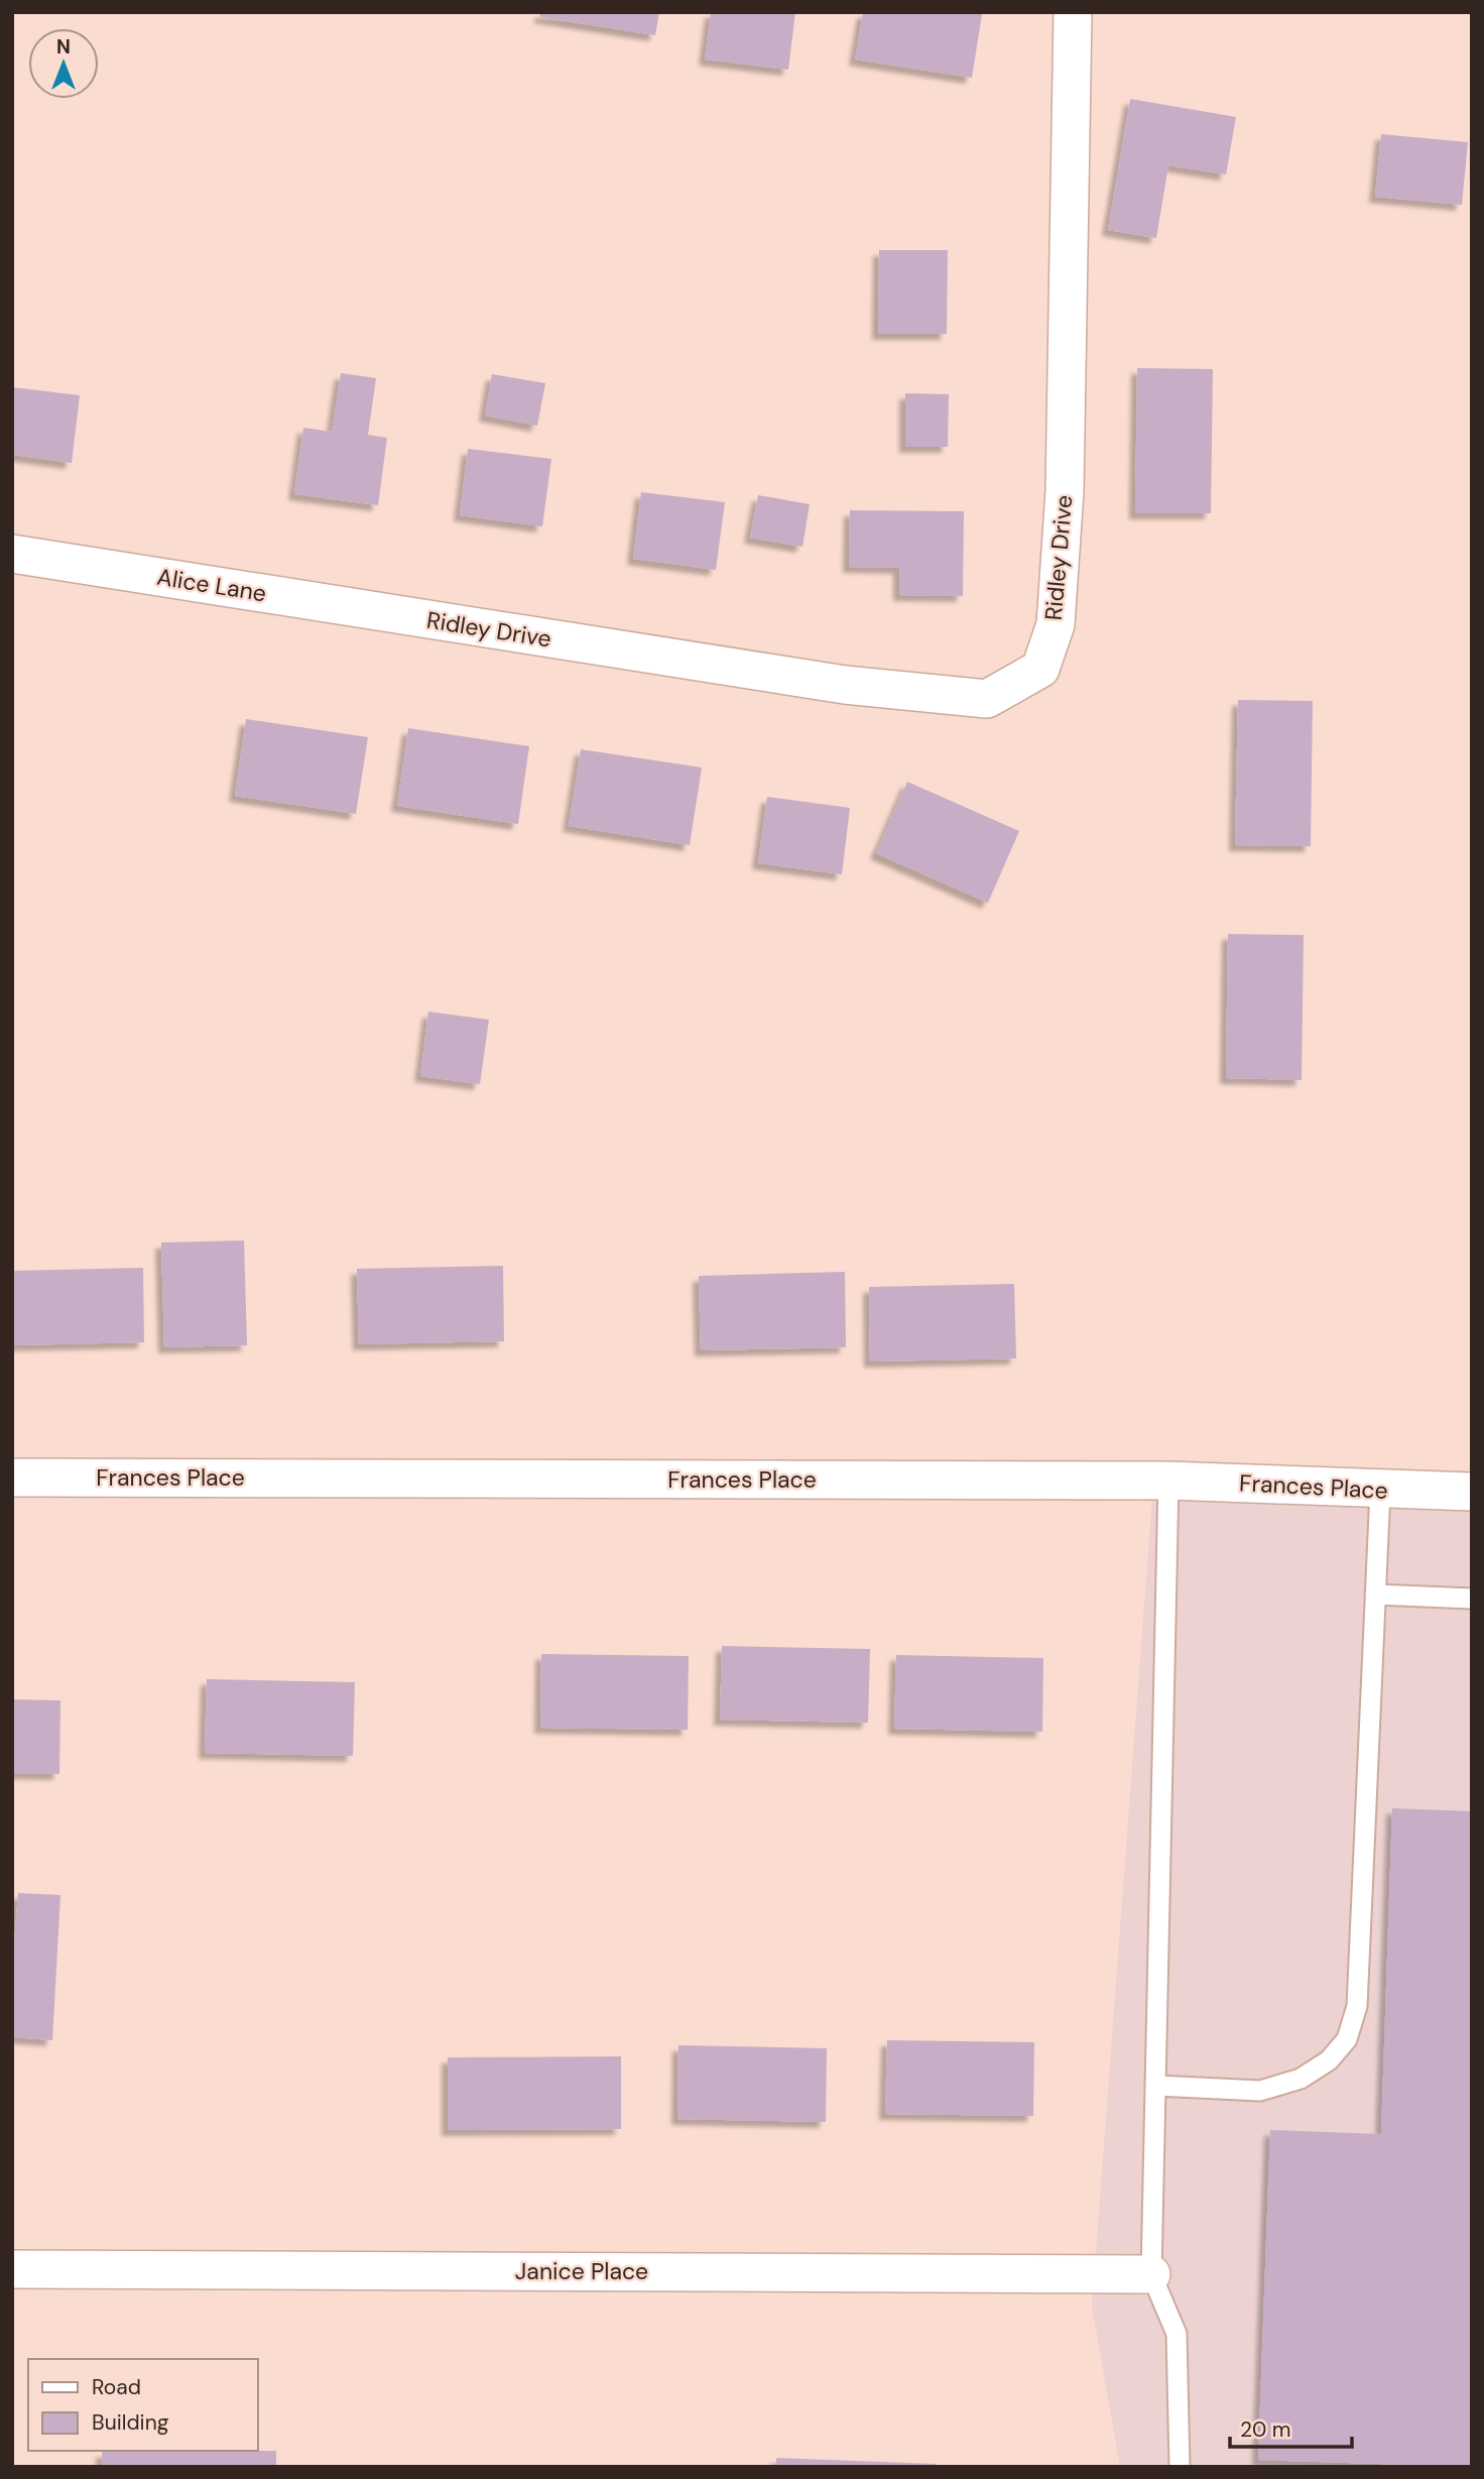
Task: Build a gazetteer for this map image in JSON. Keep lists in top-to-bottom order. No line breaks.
{"streets":{"street":["Ridley Drive","Alice Lane","Frances Place","Janice Place"]},"crossings":[["Ridley Drive","Alice Lane"]],"legend":["Road","Building"],"scale_bar":"20 m","north":"top"}
